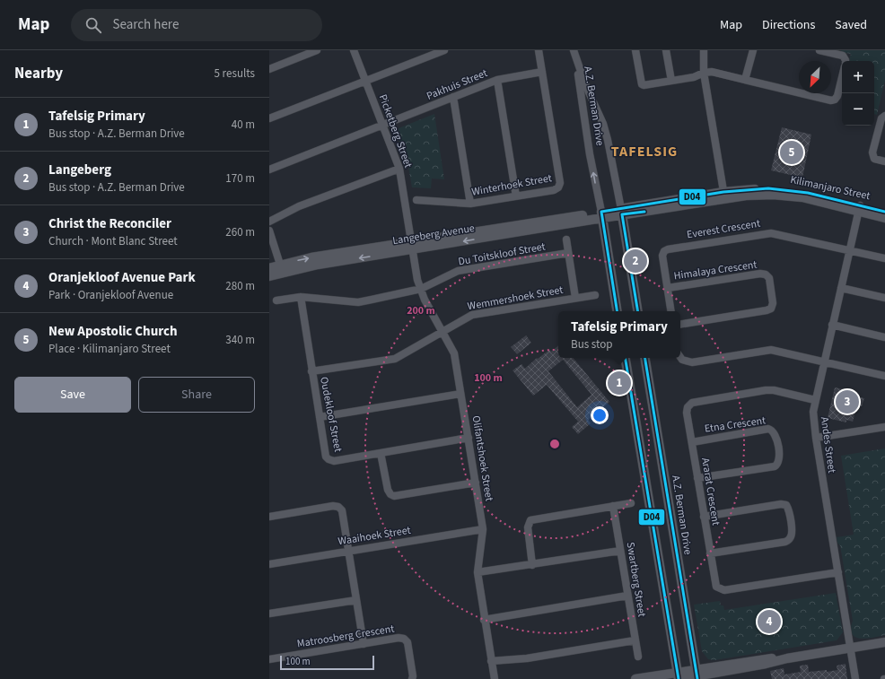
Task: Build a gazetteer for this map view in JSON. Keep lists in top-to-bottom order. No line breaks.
{"streets":{"street":["Pakhuis Street","A.Z. Berman Drive","Picketberg Street","Winterhoek Street","Kilimanjaro Street","Everest Crescent","Langeberg Avenue","Du Toitskloof Street","Himalaya Crescent","Wemmershoek Street","Oudekloof Street","Etna Crescent","Andes Street","Olifantshoek Street","Ararat Crescent","Waaihoek Street","Swartberg Street","Matroosberg Crescent"]},"crossings":[["Pakhuis Street","Picketberg Street"],["Pakhuis Street","Winterhoek Street"],["A.Z. Berman Drive","Kilimanjaro Street"],["A.Z. Berman Drive","Langeberg Avenue"],["Picketberg Street","Langeberg Avenue"],["Picketberg Street","Olifantshoek Street"],["Kilimanjaro Street","Langeberg Avenue"],["Kilimanjaro Street","Andes Street"],["Everest Crescent","Himalaya Crescent"],["Everest Crescent","Andes Street"],["Langeberg Avenue","Olifantshoek Street"],["Du Toitskloof Street","Oudekloof Street"],["Du Toitskloof Street","Olifantshoek Street"],["Wemmershoek Street","Oudekloof Street"],["Wemmershoek Street","Olifantshoek Street"],["Oudekloof Street","Olifantshoek Street"],["Etna Crescent","Ararat Crescent"],["Andes Street","Ararat Crescent"],["Olifantshoek Street","Waaihoek Street"]],"districts":["TAFELSIG"],"lines":["transit line D04"],"scale_bar":"100 m","north":"bottom left","page":{"header":"Map","search":"Search here","nav":["Map","Directions","Saved"],"heading":["Nearby","5 results"],"map_buttons":["+","−"],"list":[{"mark":"1","name":"Tafelsig Primary","note":"Bus stop · A.Z. Berman Drive","value":"40 m"},{"mark":"2","name":"Langeberg","note":"Bus stop · A.Z. Berman Drive","value":"170 m"},{"mark":"3","name":"Christ the Reconciler","note":"Church · Mont Blanc Street","value":"260 m"},{"mark":"4","name":"Oranjekloof Avenue Park","note":"Park · Oranjekloof Avenue","value":"280 m"},{"mark":"5","name":"New Apostolic Church","note":"Place · Kilimanjaro Street","value":"340 m"}],"pins":["5","2","1","3","4"],"popup":["Tafelsig Primary","Bus stop"],"buttons":["Save","Share"],"scale":"100 m"},"rings":["200 m","100 m"]}
